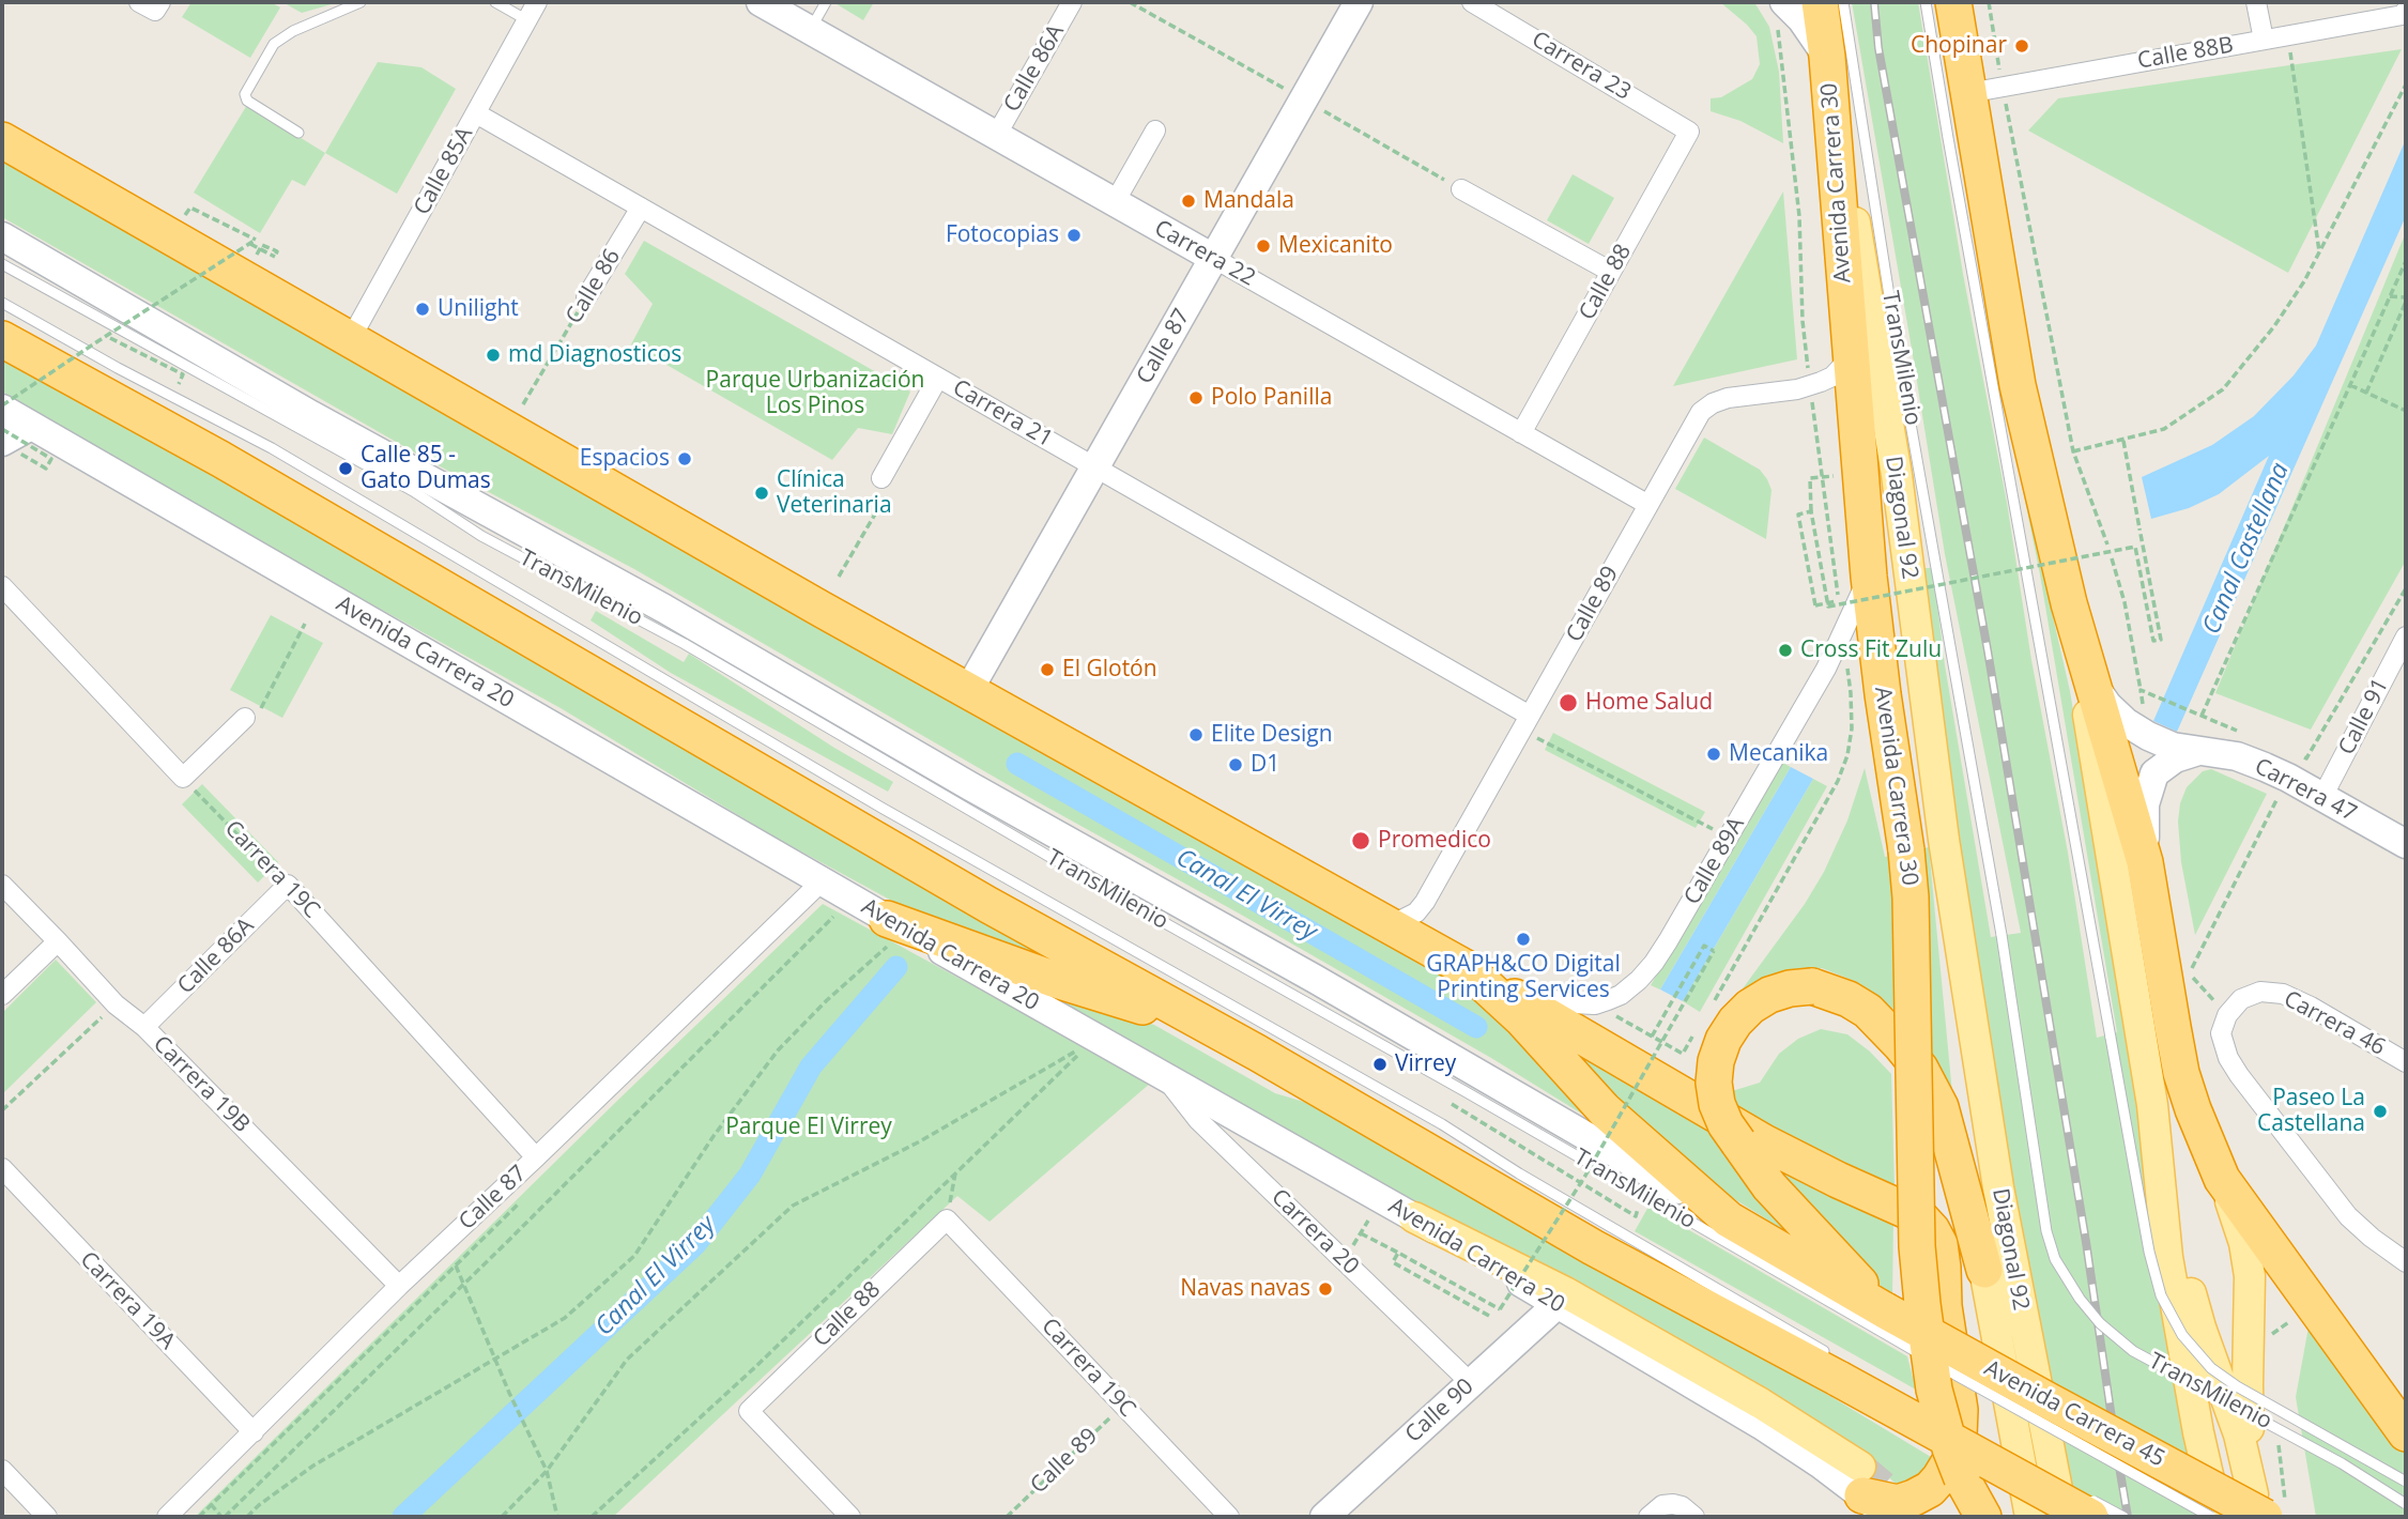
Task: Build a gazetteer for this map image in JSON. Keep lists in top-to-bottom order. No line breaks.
{"streets":{"highway":["Avenida Carrera 30","Avenida Carrera 45"],"main road":["Carrera 22","Calle 87","Diagonal 92","Avenida Carrera 20","Carrera 47","Calle 90"],"street":["Calle 88B","Carrera 23","Calle 86A","Calle 85A","Calle 88","Calle 86","Carrera 21","Calle 89","Calle 91","Calle 89A","Carrera 19C","Carrera 46","Carrera 19B","Carrera 20","Carrera 19A"],"lane":["TransMilenio"]},"crossings":[["Carrera 23","Calle 88"],["Calle 86A","Carrera 22"],["Calle 86A","Carrera 19C"],["Calle 86A","Carrera 19B"],["Calle 85A","Carrera 21"],["Avenida Carrera 30","Diagonal 92"],["Avenida Carrera 30","Calle 89"],["Avenida Carrera 30","Calle 89A"],["Carrera 22","Calle 88"],["Carrera 22","Calle 87"],["Carrera 22","Calle 89"],["Calle 88","Carrera 19C"],["Calle 86","Carrera 21"],["Calle 87","Carrera 21"],["Calle 87","Avenida Carrera 20"],["Calle 87","Carrera 19C"],["Calle 87","Carrera 19B"],["Calle 87","Carrera 19A"],["TransMilenio","Avenida Carrera 45"],["Carrera 21","Calle 89"],["Calle 89","Carrera 19C"],["Avenida Carrera 20","Carrera 20"],["Avenida Carrera 20","Calle 90"],["Calle 91","Carrera 47"],["Carrera 20","Calle 90"]],"water":["Canal Castellana","Canal El Virrey"],"parks":["Parque Urbanización Los Pinos","Parque El Virrey"],"places":["Chopinar","Mandala","Fotocopias","Mexicanito","Unilight","md Diagnosticos","Polo Panilla","Espacios","Calle 85 - Gato Dumas","Clínica Veterinaria","Cross Fit Zulu","El Glotón","Home Salud","Elite Design","Mecanika","D1","Promedico","GRAPH&CO Digital Printing Services","Virrey","Paseo La Castellana","Navas navas"]}
